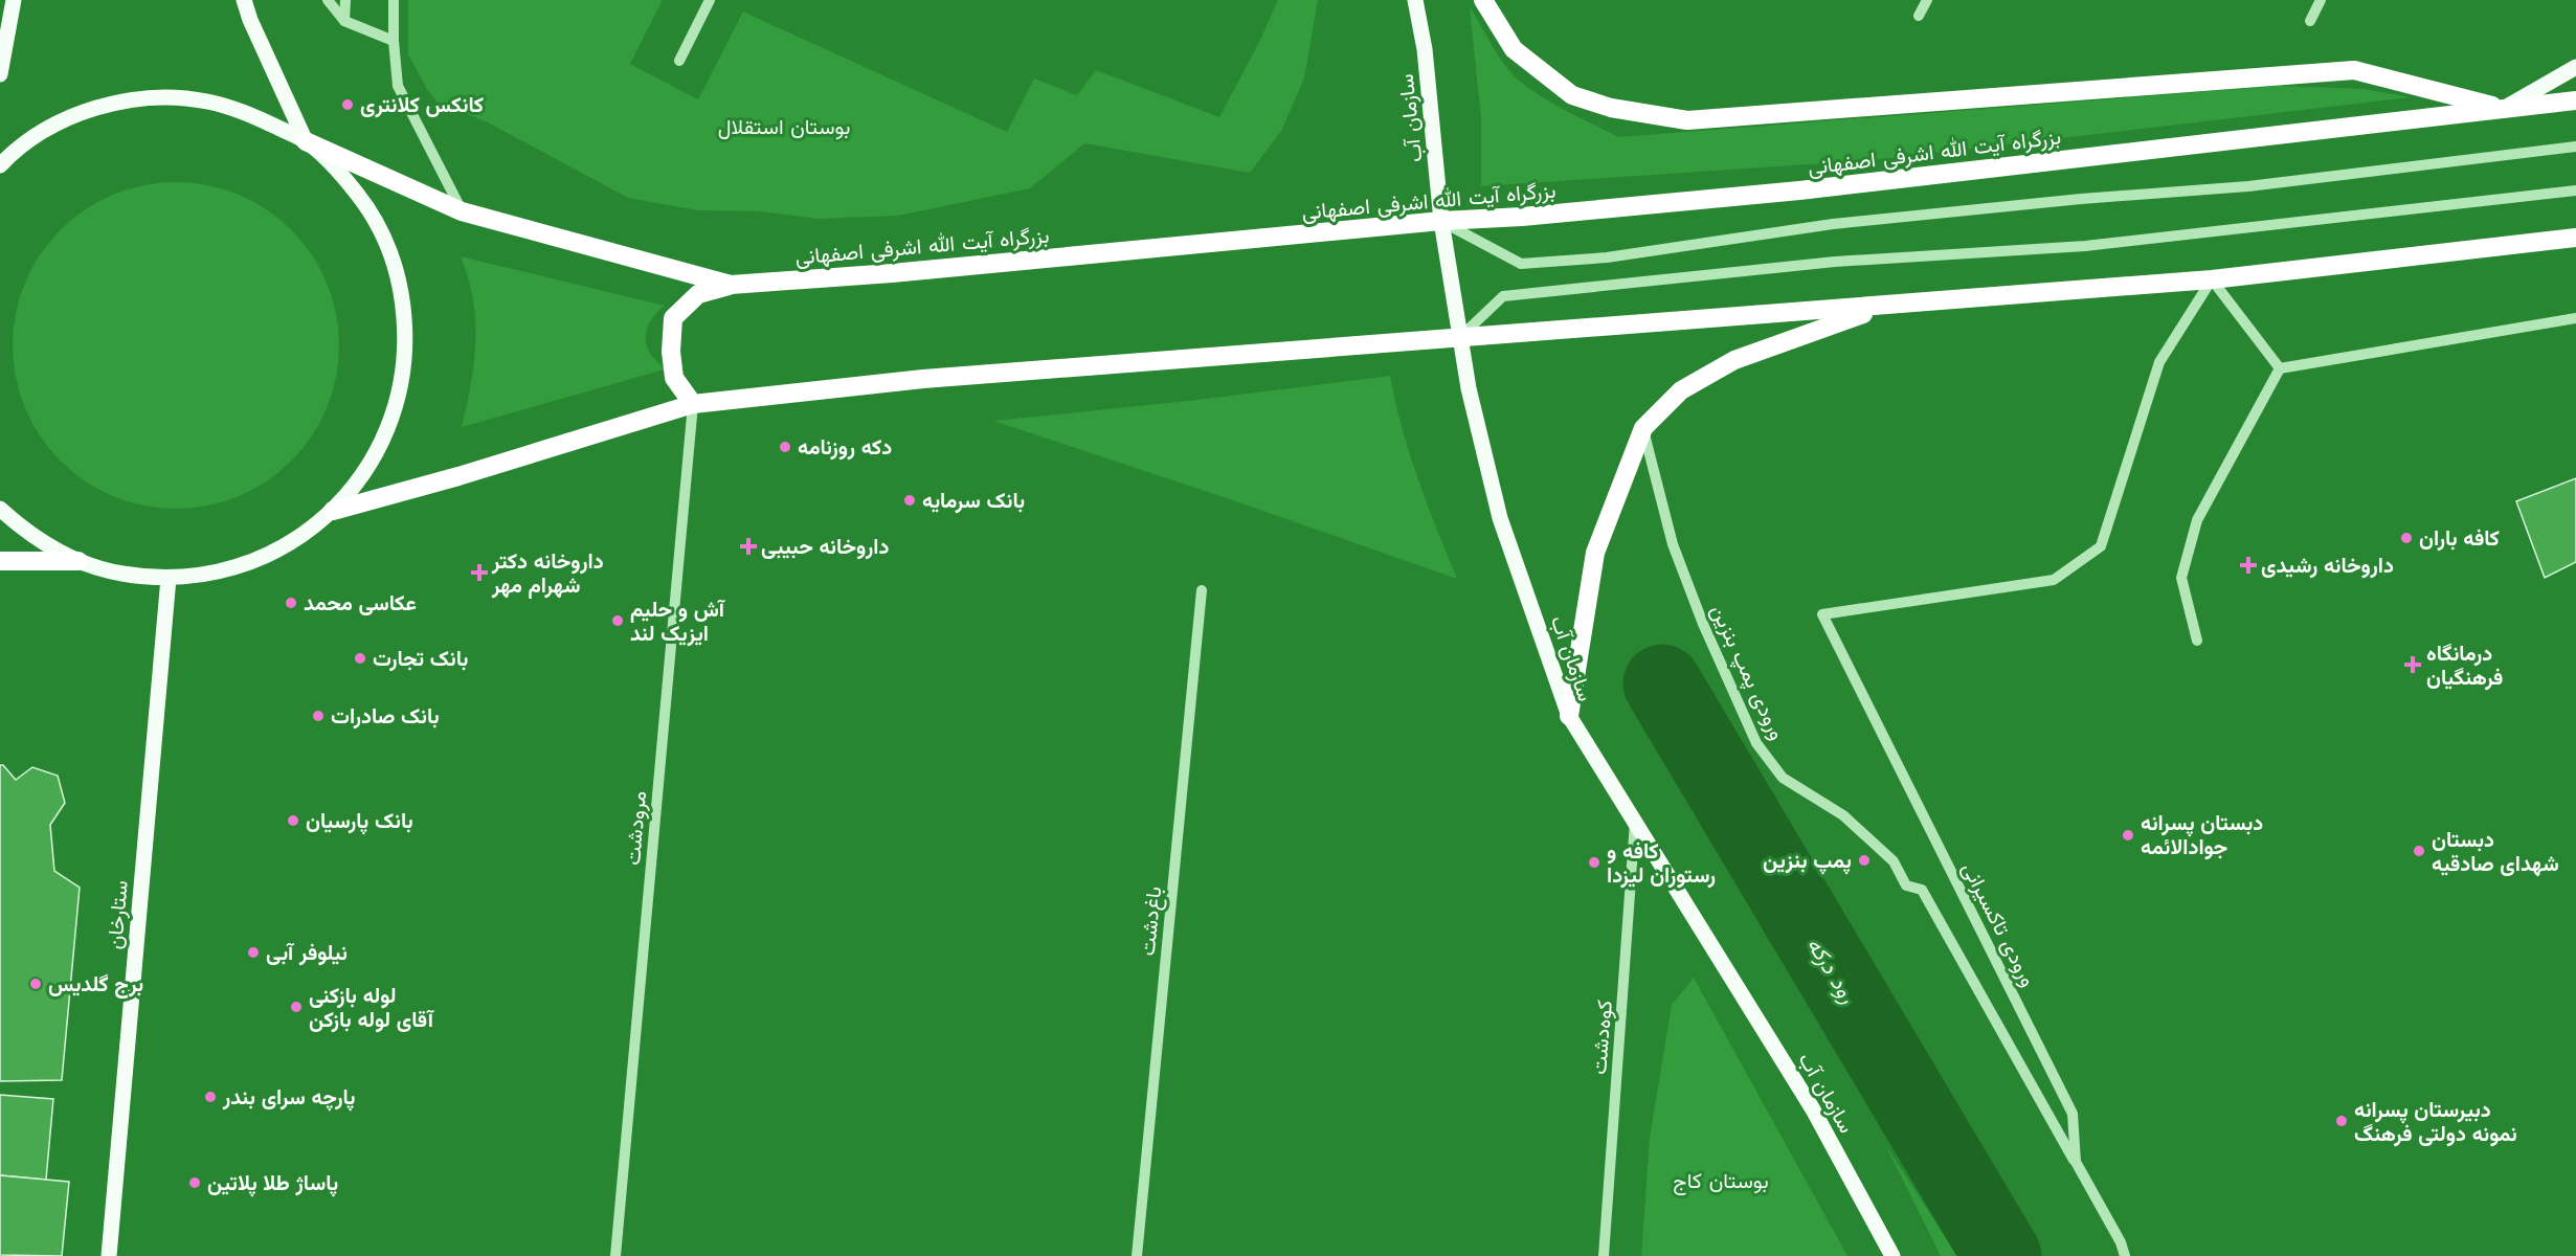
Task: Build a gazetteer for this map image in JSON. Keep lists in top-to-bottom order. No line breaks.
{"streets":{"highway":["بزرگراه آیت الله اشرفی اصفهانی"],"main road":["سازمان آب","ستارخان"],"street":["ورودی پمپ بنزین","مرودشت","باغ‌دشت","ورودی تاکسیرانی","کوه‌دشت"]},"crossings":[["سازمان آب","بزرگراه آیت الله اشرفی اصفهانی"],["سازمان آب","کوه‌دشت"],["ورودی پمپ بنزین","ورودی تاکسیرانی"]],"water":["رود درکه"],"parks":["بوستان استقلال","بوستان کاج"],"places":{"other":["کانکس کلانتری","دکه روزنامه","بانک سرمایه","کافه باران","عکاسی محمد","آش و حلیم ایزیک لند","بانک تجارت","بانک صادرات","بانک پارسیان","دبستان پسرانه جوادالائمه","دبستان شهدای صادقیه","پمپ بنزین","کافه و رستوران لیزدا","نیلوفر آبى","برج گلدیس","لوله بازکنی آقای لوله بازکن","پارچه سرای بندر","دبيرستان پسرانه نمونه دولتی فرهنگ","پاساژ طلا پلاتین"],"health":["داروخانه حبیبی","داروخانه رشیدی","داروخانه دکتر شهرام مهر","درمانگاه فرهنگیان"]}}
